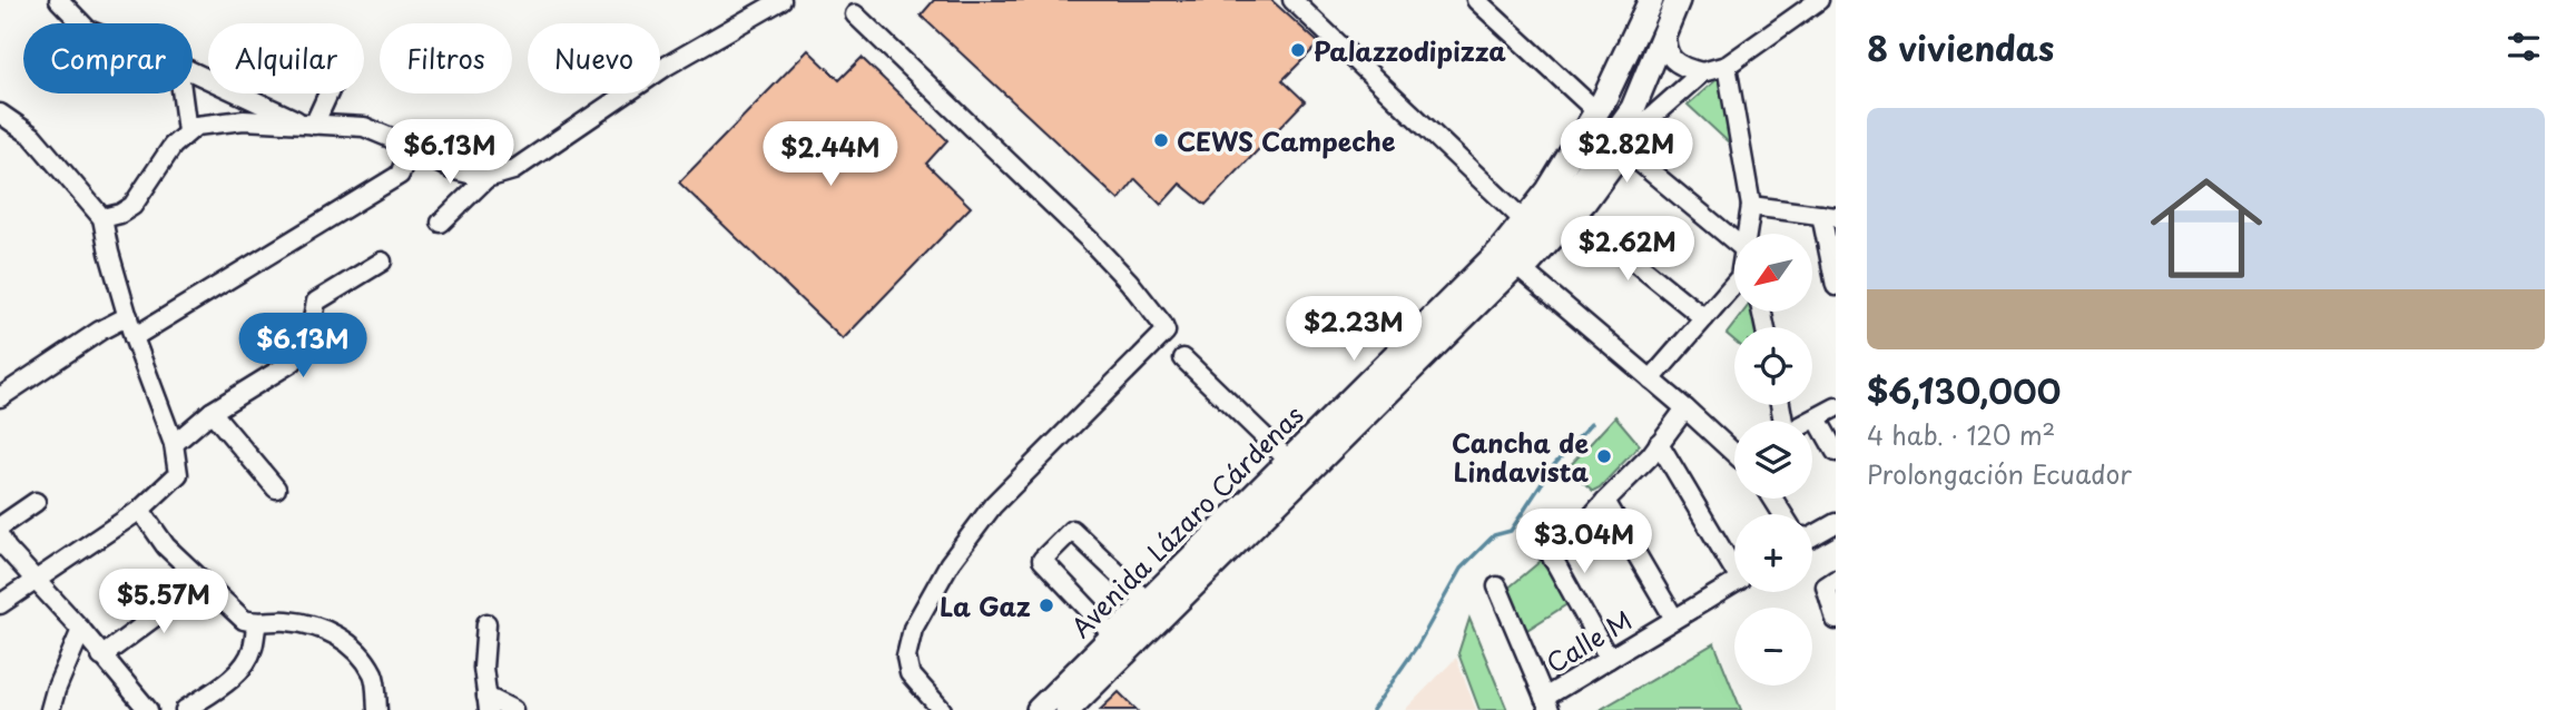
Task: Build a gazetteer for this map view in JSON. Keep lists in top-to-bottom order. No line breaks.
{"streets":{"main road":["Avenida Lázaro Cárdenas"],"street":["Calle M"]},"places":["Palazzodipizza","CEWS Campeche","Cancha de Lindavista","La Gaz"],"north":"bottom left","page":{"heading":"8 viviendas","chip":["Comprar","Alquilar","Filtros","Nuevo"],"list":[{"name":"$6,130,000","note":"4 hab. · 120 m² · Prolongación Ecuador"}],"price":["$2.82M","$6.13M","$2.44M","$2.62M","$2.23M","$6.13M","$3.04M","$5.57M"],"map_buttons":["+","−"]}}
